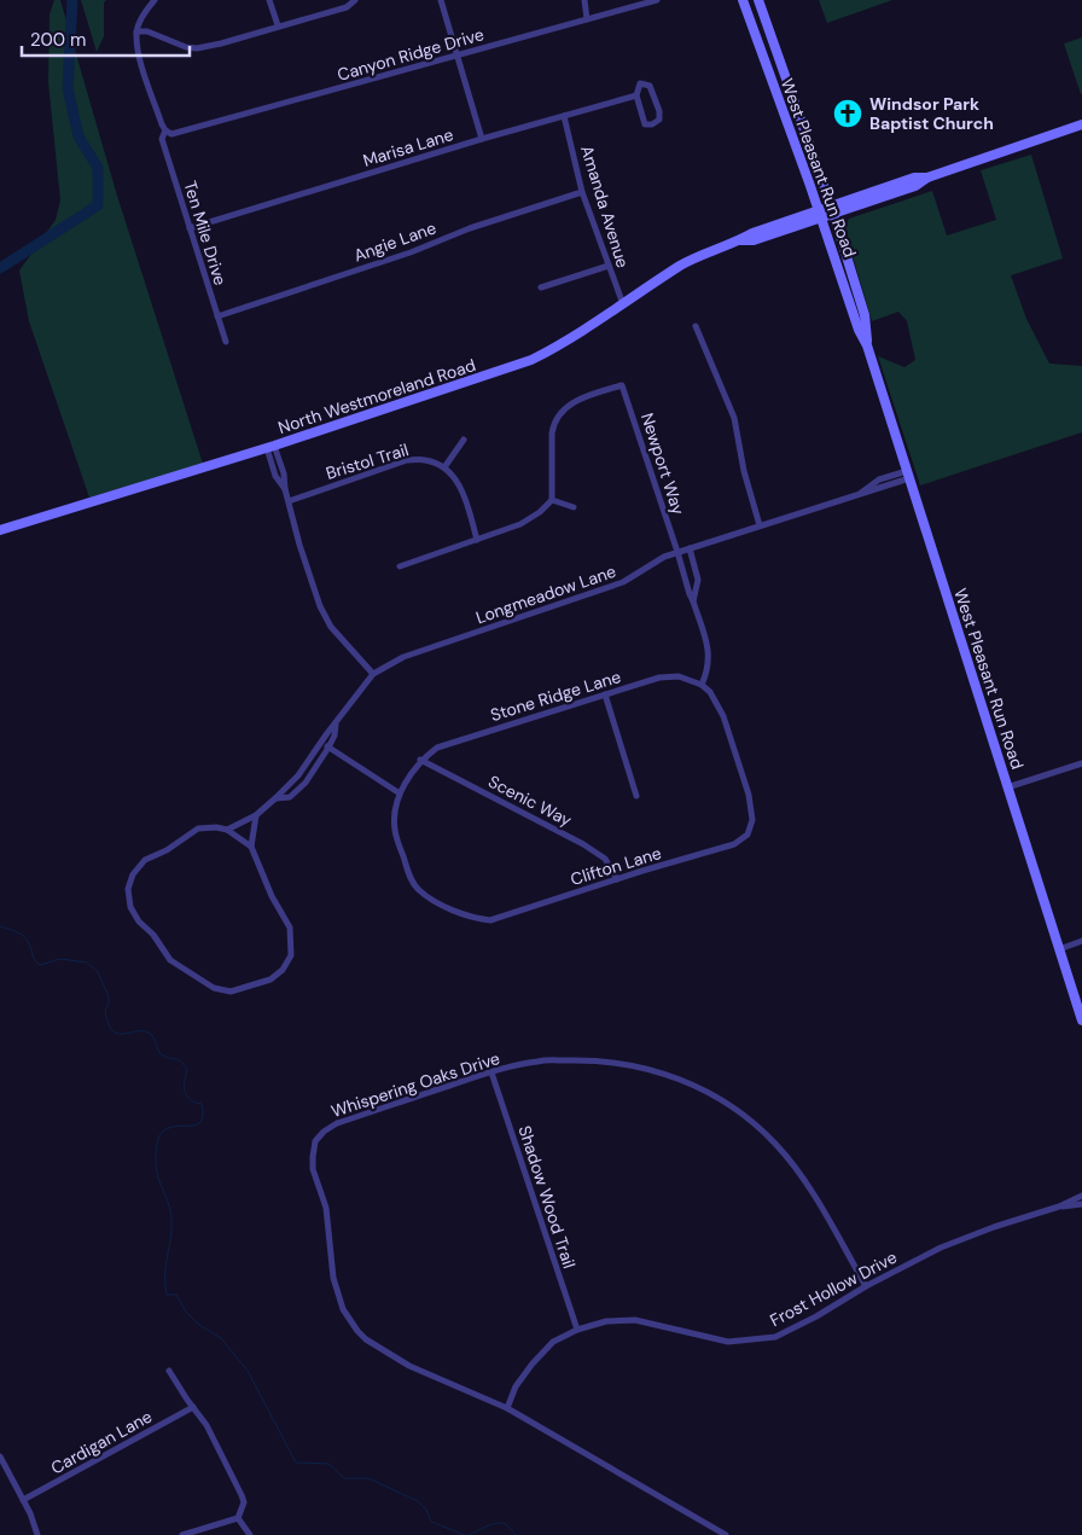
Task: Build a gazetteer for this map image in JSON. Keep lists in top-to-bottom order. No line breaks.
{"streets":{"main road":["West Pleasant Run Road","North Westmoreland Road"],"street":["Canyon Ridge Drive","Marisa Lane","Amanda Avenue","Ten Mile Drive","Angie Lane","Bristol Trail","Newport Way","Longmeadow Lane","Stone Ridge Lane","Scenic Way","Clifton Lane","Whispering Oaks Drive","Shadow Wood Trail","Frost Hollow Drive","Cardigan Lane"]},"crossings":[["Canyon Ridge Drive","Ten Mile Drive"],["Marisa Lane","Amanda Avenue"],["Marisa Lane","Ten Mile Drive"],["West Pleasant Run Road","North Westmoreland Road"],["West Pleasant Run Road","Longmeadow Lane"],["Amanda Avenue","Angie Lane"],["Amanda Avenue","North Westmoreland Road"],["Ten Mile Drive","Angie Lane"],["Newport Way","Longmeadow Lane"],["Newport Way","Stone Ridge Lane"],["Newport Way","Clifton Lane"],["Stone Ridge Lane","Scenic Way"],["Stone Ridge Lane","Clifton Lane"],["Scenic Way","Clifton Lane"],["Whispering Oaks Drive","Shadow Wood Trail"],["Whispering Oaks Drive","Frost Hollow Drive"],["Shadow Wood Trail","Frost Hollow Drive"]],"places":{"church":["Windsor Park Baptist Church"]},"scale_bar":"200 m"}
